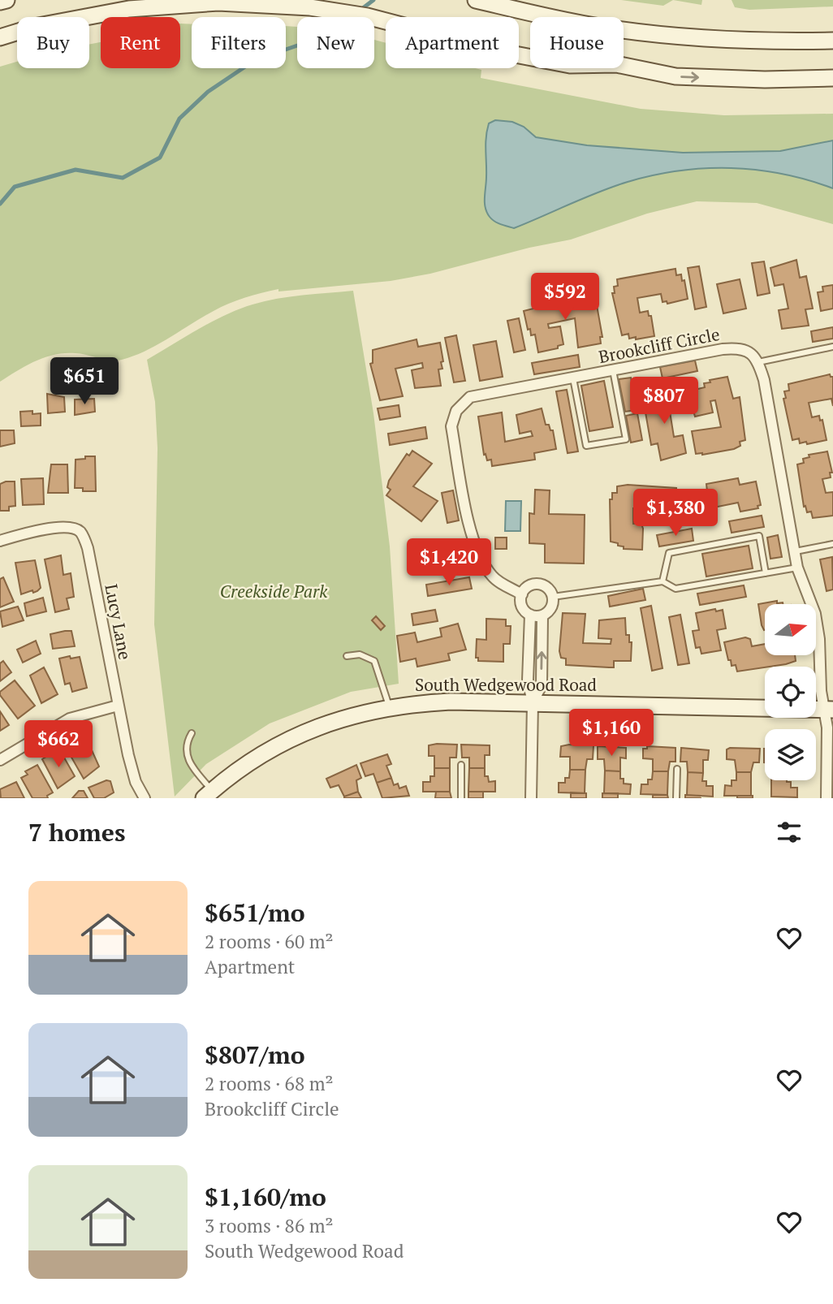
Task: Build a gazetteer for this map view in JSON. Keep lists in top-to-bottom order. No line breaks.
{"streets":{"main road":["South Wedgewood Road"],"street":["Brookcliff Circle","Lucy Lane"]},"parks":["Creekside Park"],"north":"right","page":{"chip":["Buy","Rent","Filters","New","Apartment","House"],"price":["$592","$651","$807","$1,380","$1,420","$1,160","$662"],"heading":"7 homes","list":[{"name":"$651/mo","note":"2 rooms · 60 m² · Apartment"},{"name":"$807/mo","note":"2 rooms · 68 m² · Brookcliff Circle"},{"name":"$1,160/mo","note":"3 rooms · 86 m² · South Wedgewood Road"}]}}
